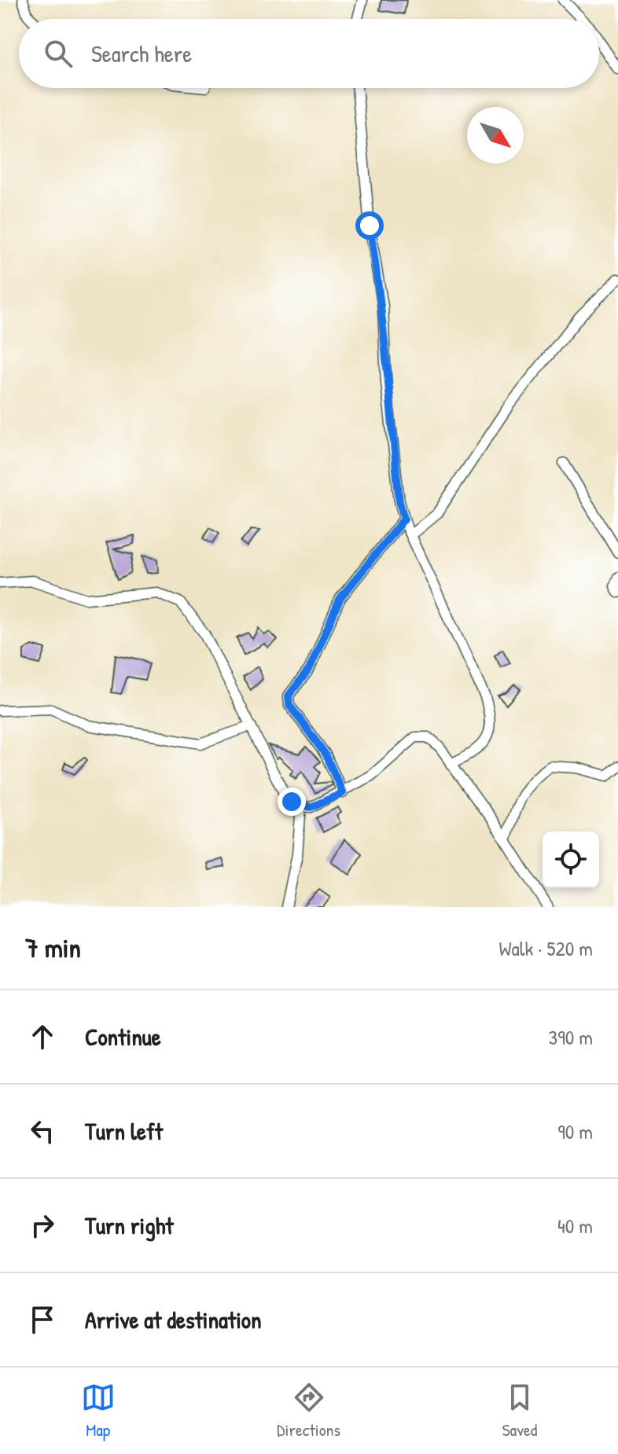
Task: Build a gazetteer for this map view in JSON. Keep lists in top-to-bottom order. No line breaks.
{"north":"bottom right","page":{"search":"Search here","heading":["7 min","Walk · 520 m"],"list":[["Continue","390 m"],["Turn left","90 m"],["Turn right","40 m"],"Arrive at destination"],"nav":["Map","Directions","Saved"]}}
